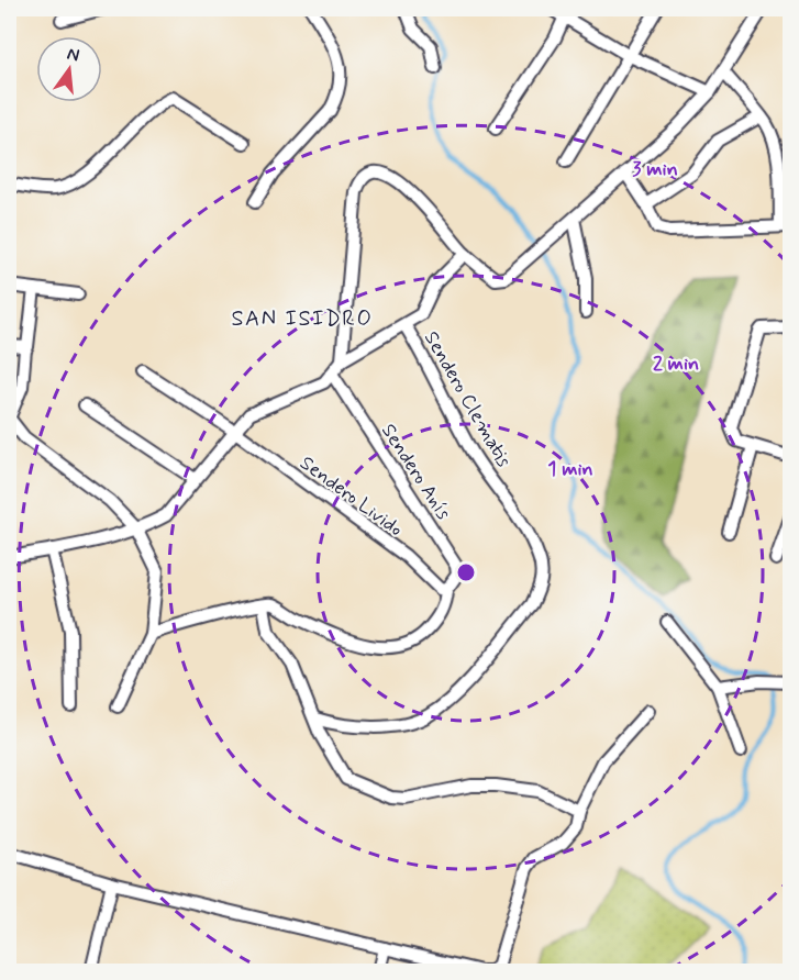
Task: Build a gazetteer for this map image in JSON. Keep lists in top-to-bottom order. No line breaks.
{"streets":{"street":["Sendero Clematis","Sendero Anís","Sendero Livido"]},"crossings":[["Sendero Anís","Sendero Livido"]],"districts":["SAN ISIDRO"],"north":"top","rings":["3 min","2 min","1 min"]}
